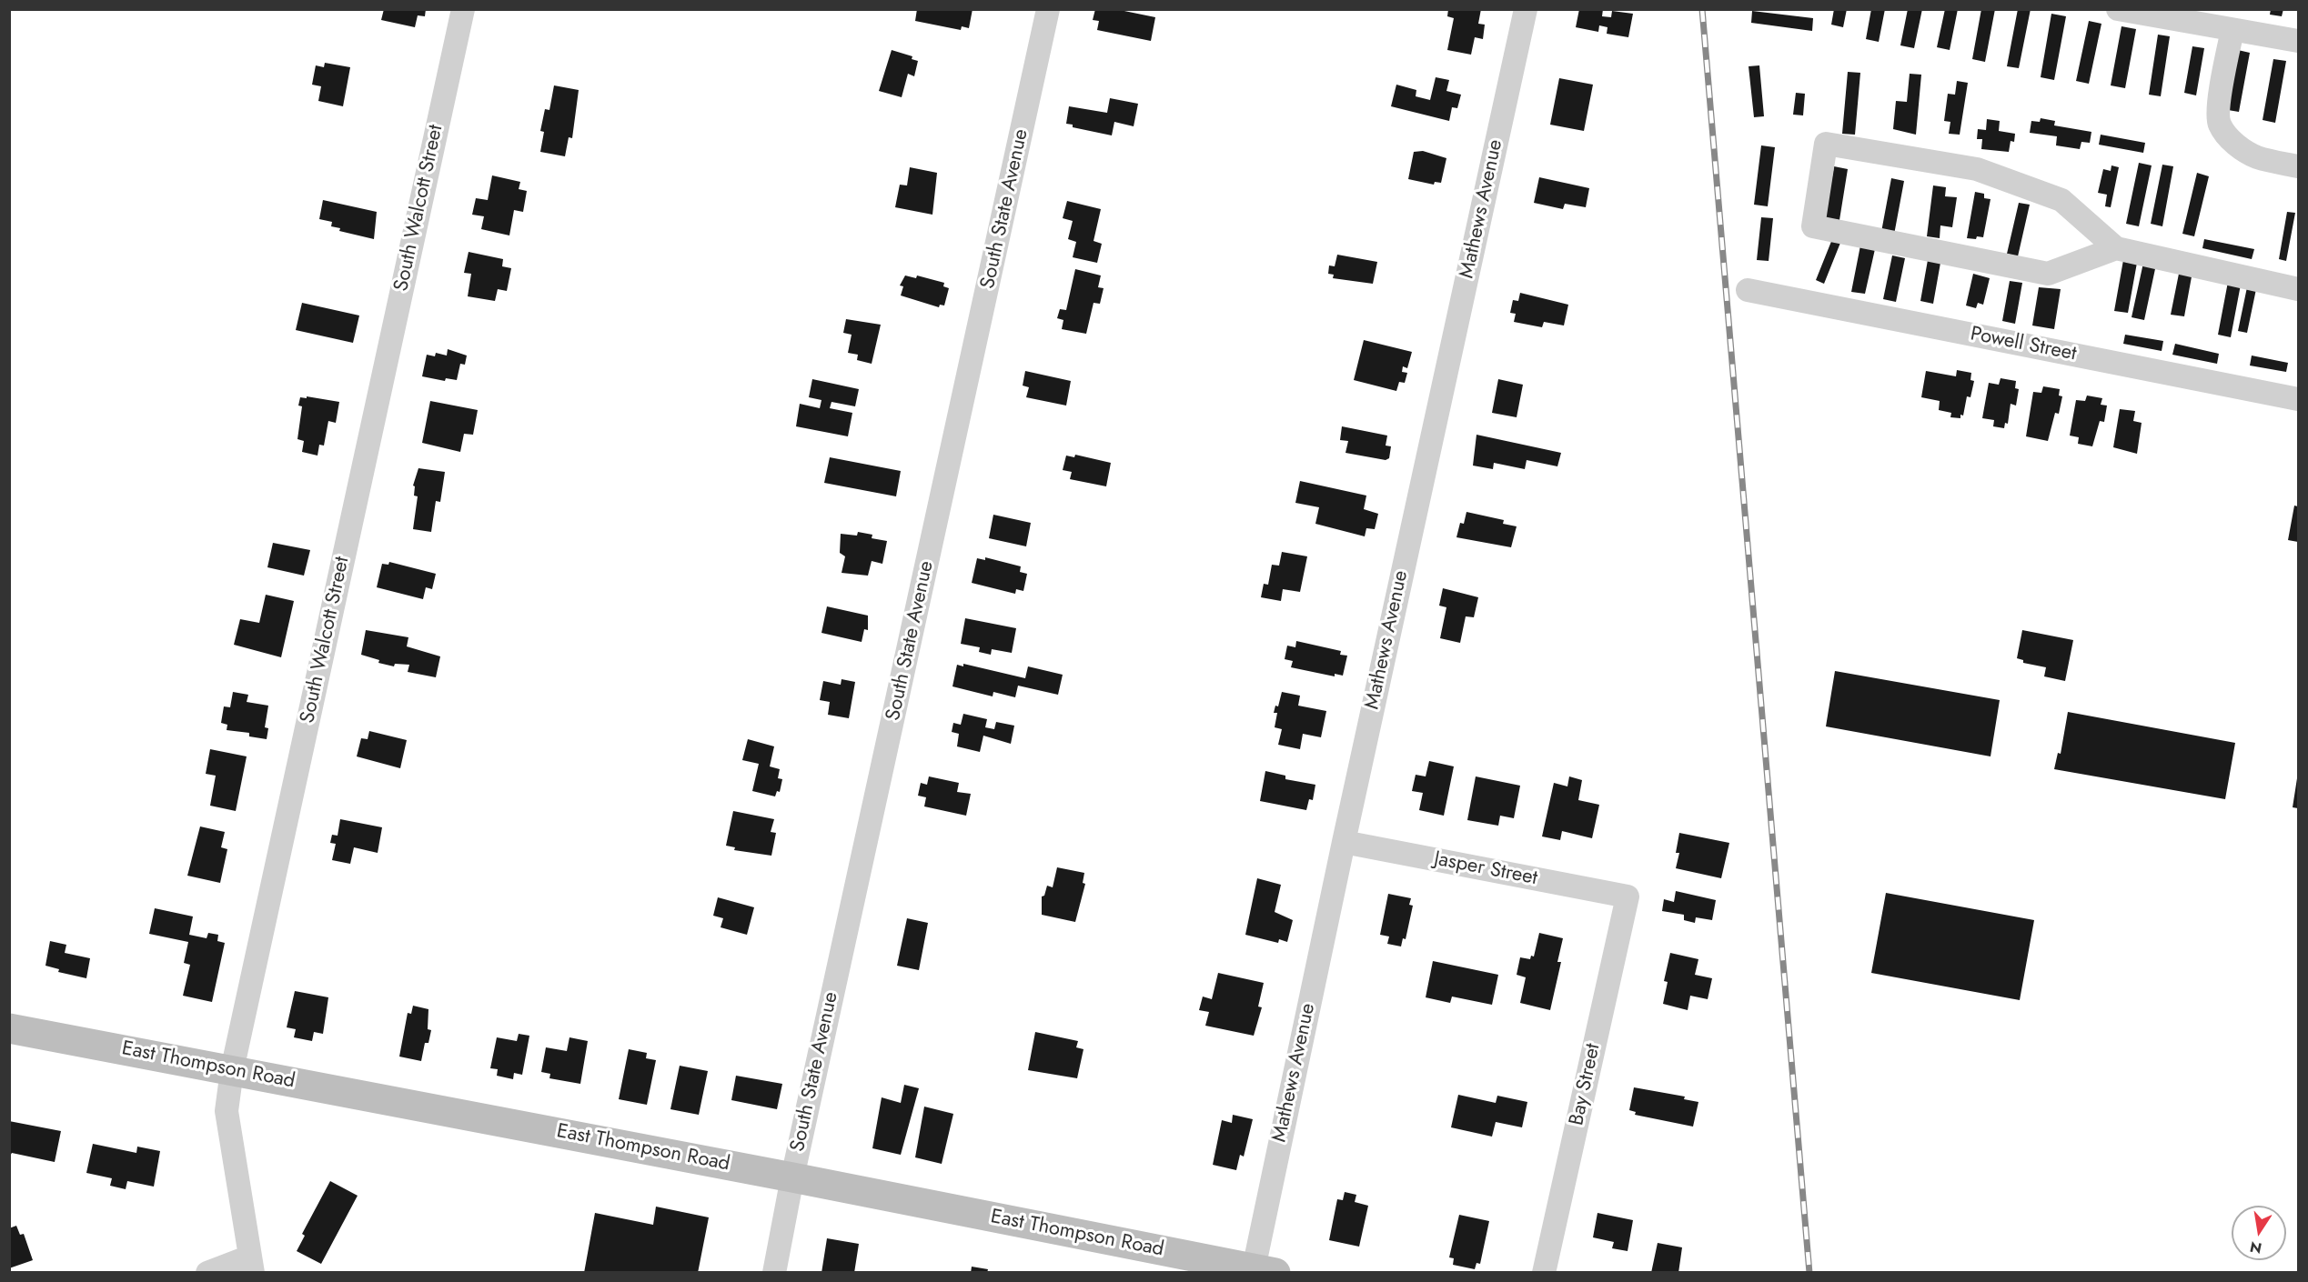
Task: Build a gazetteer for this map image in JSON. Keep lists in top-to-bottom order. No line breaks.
{"streets":{"main road":["East Thompson Road"],"street":["South Walcott Street","South State Avenue","Mathews Avenue","Powell Street","Jasper Street","Bay Street"]},"crossings":[["South Walcott Street","East Thompson Road"],["South State Avenue","East Thompson Road"],["Mathews Avenue","Jasper Street"],["Mathews Avenue","East Thompson Road"],["Jasper Street","Bay Street"]],"north":"bottom"}
